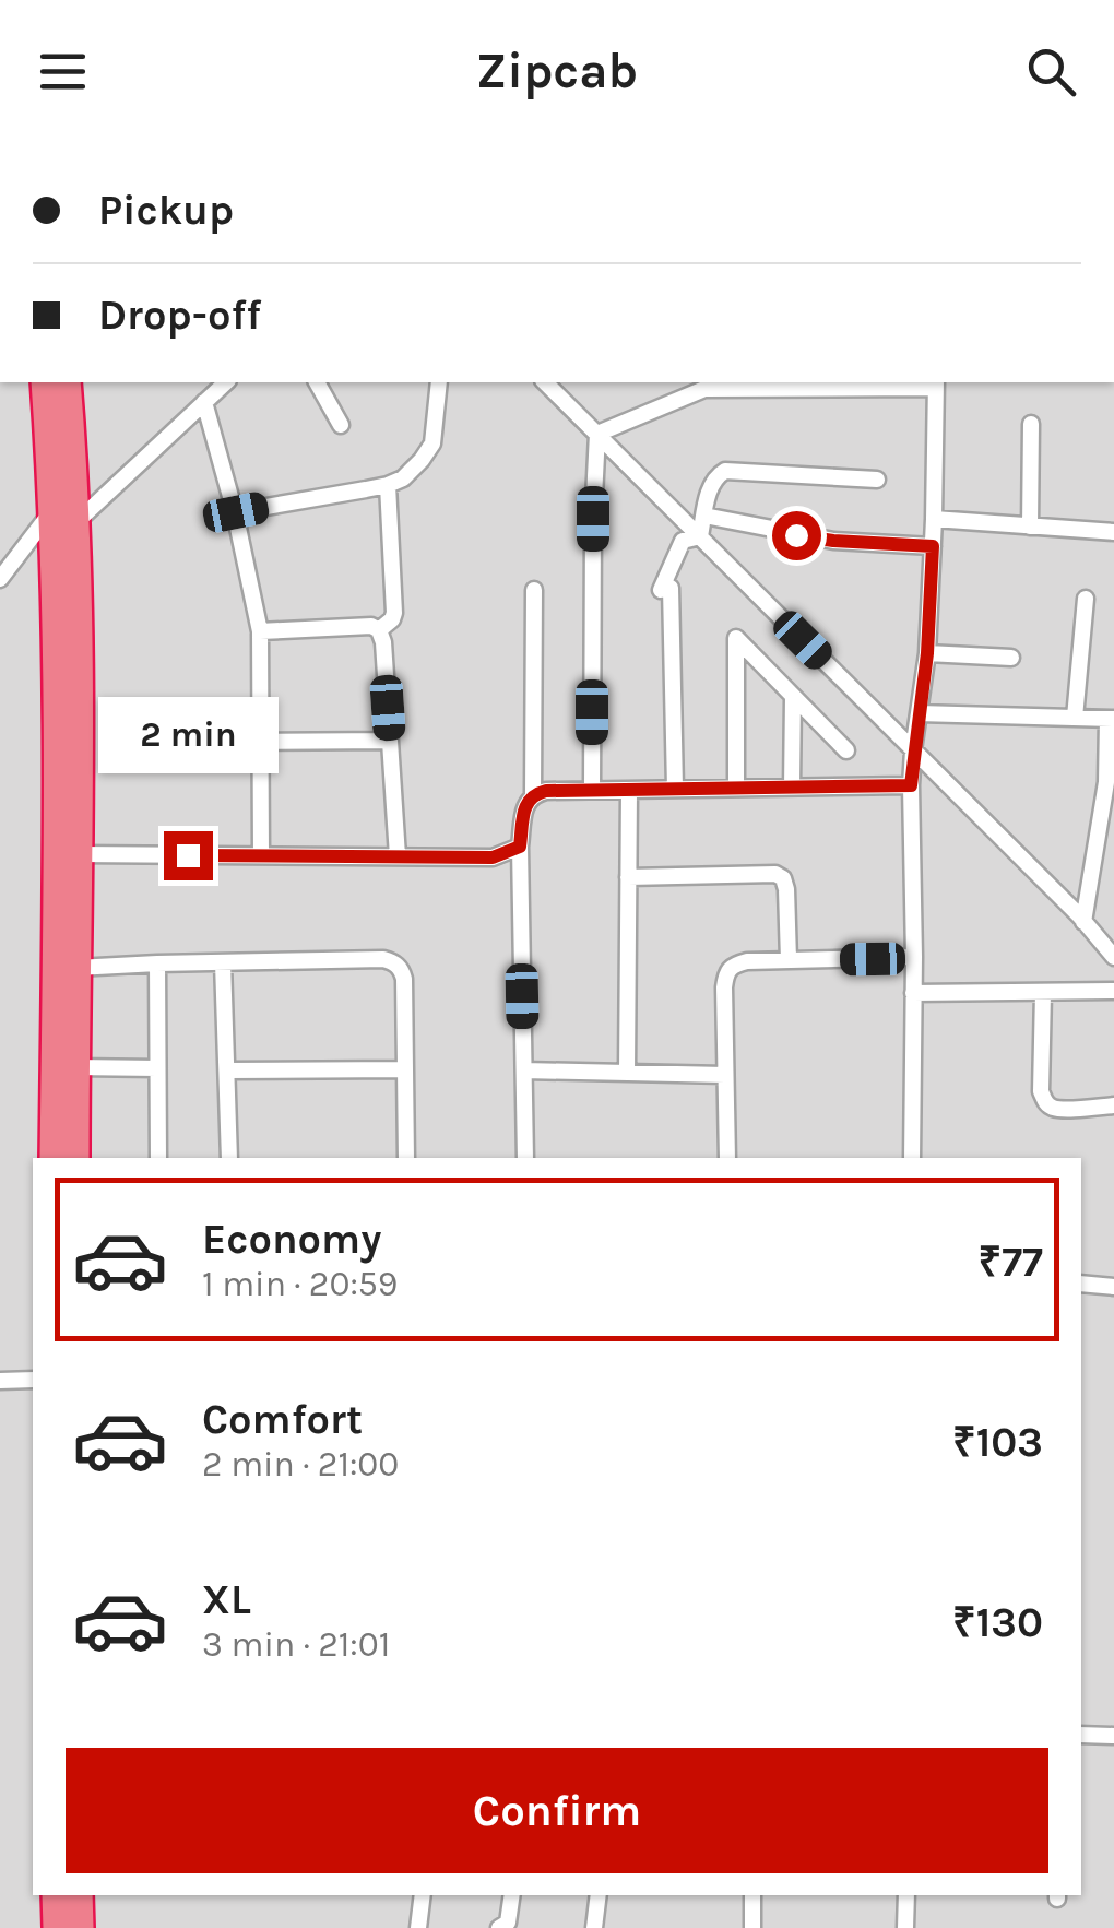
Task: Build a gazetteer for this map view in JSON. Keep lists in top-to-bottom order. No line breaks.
{"page":{"header":"Zipcab","banner":["Pickup","Drop-off"],"bubble":"2 min","list":[{"name":"Economy","note":"1 min · 20:59","value":"₹77"},{"name":"Comfort","note":"2 min · 21:00","value":"₹103"},{"name":"XL","note":"3 min · 21:01","value":"₹130"}],"buttons":"Confirm"}}
